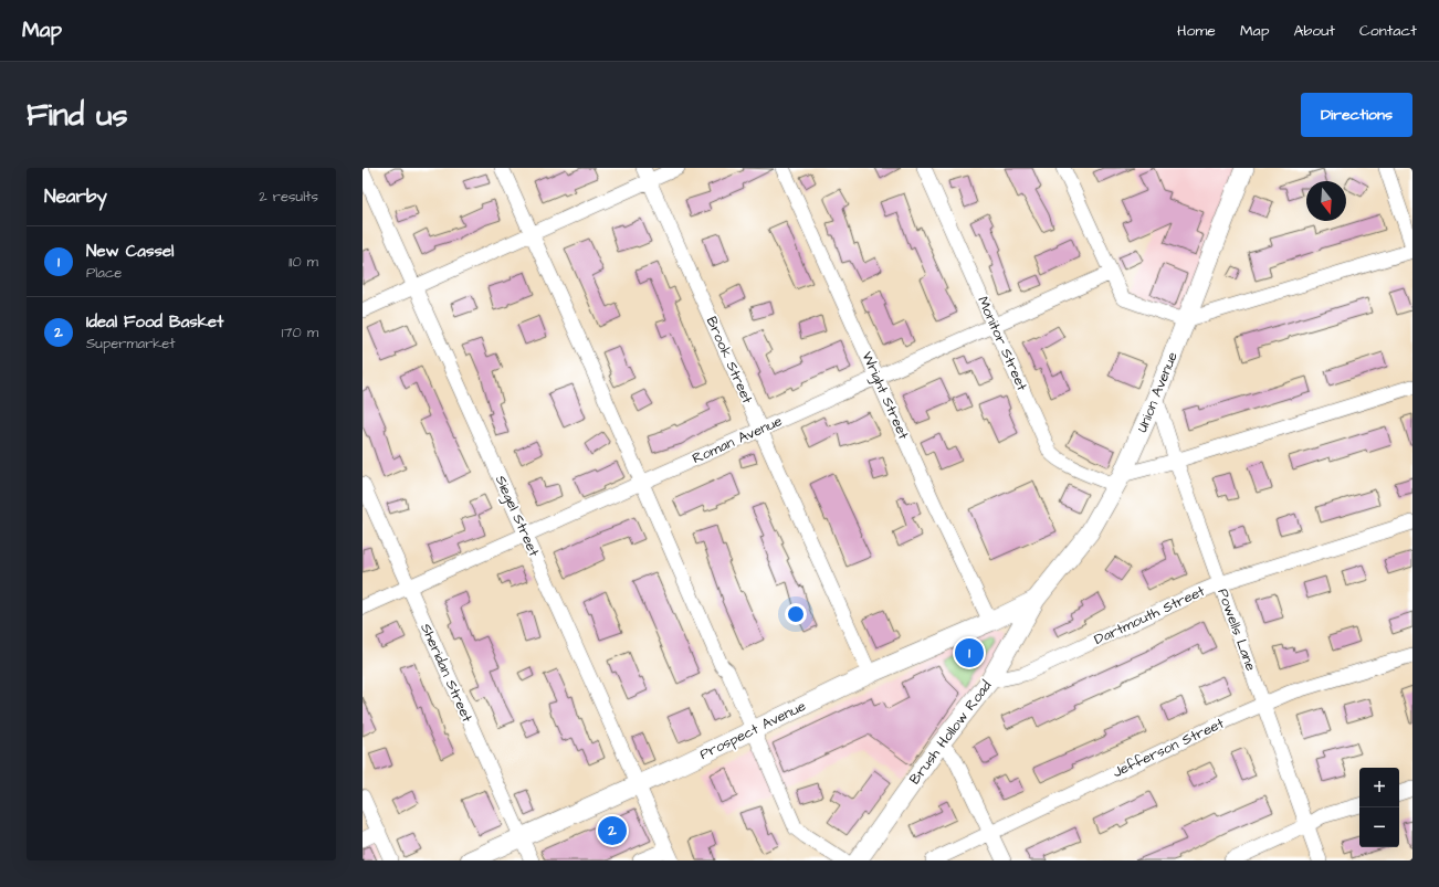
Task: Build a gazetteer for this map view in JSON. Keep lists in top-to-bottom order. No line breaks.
{"streets":{"main road":["Union Avenue","Prospect Avenue","Brush Hollow Road"],"street":["Monitor Street","Brook Street","Wright Street","Roman Avenue","Siegel Street","Dartmouth Street","Powells Lane","Sheridan Street","Jefferson Street"]},"crossings":[["Monitor Street","Union Avenue"],["Monitor Street","Roman Avenue"],["Brook Street","Roman Avenue"],["Brook Street","Prospect Avenue"],["Union Avenue","Powells Lane"],["Union Avenue","Prospect Avenue"],["Union Avenue","Brush Hollow Road"],["Wright Street","Roman Avenue"],["Wright Street","Prospect Avenue"],["Roman Avenue","Siegel Street"],["Roman Avenue","Sheridan Street"],["Siegel Street","Prospect Avenue"],["Dartmouth Street","Powells Lane"],["Dartmouth Street","Brush Hollow Road"],["Powells Lane","Jefferson Street"],["Sheridan Street","Prospect Avenue"],["Prospect Avenue","Brush Hollow Road"]],"north":"bottom","page":{"header":"Map","nav":["Home","Map","About","Contact"],"buttons":"Directions","title":"Find us","heading":["Nearby","2 results"],"list":[{"mark":"1","name":"New Cassel","note":"Place","value":"110 m"},{"mark":"2","name":"Ideal Food Basket","note":"Supermarket","value":"170 m"}],"pins":["1","2"],"map_buttons":["+","−"]}}
